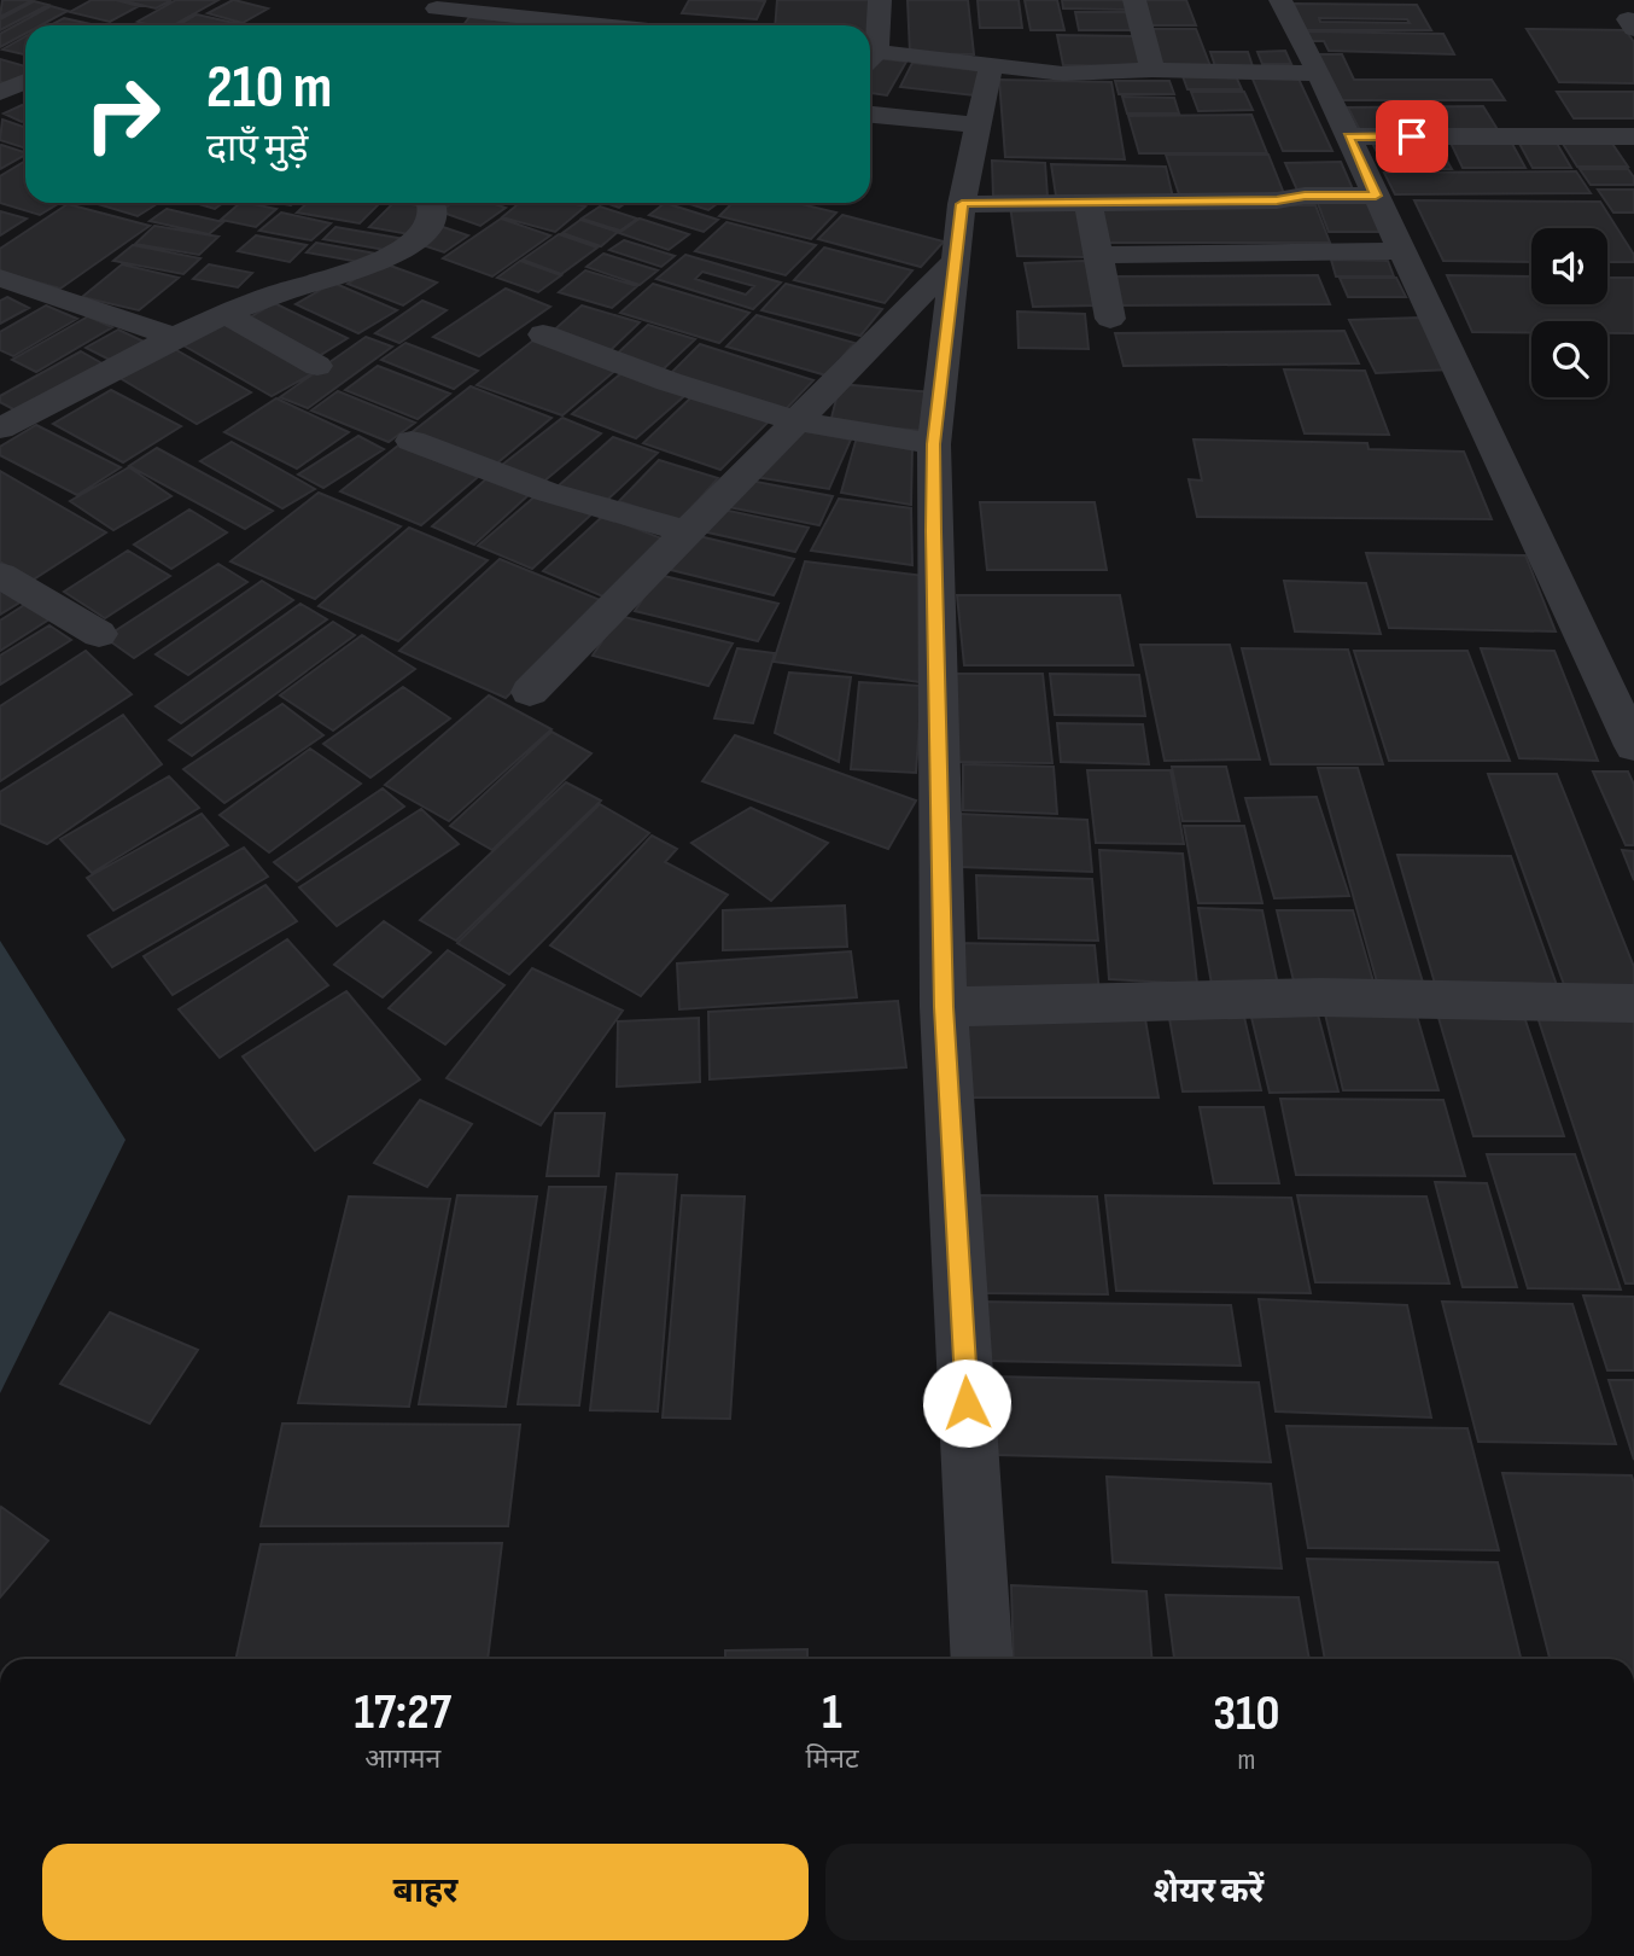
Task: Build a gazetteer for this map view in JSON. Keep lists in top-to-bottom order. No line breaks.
{"page":{"turn":["210 m","दाएँ मुड़ें"],"eta":["17:27","आगमन","1","मिनट","310","m"],"buttons":["बाहर","शेयर करें"]}}
